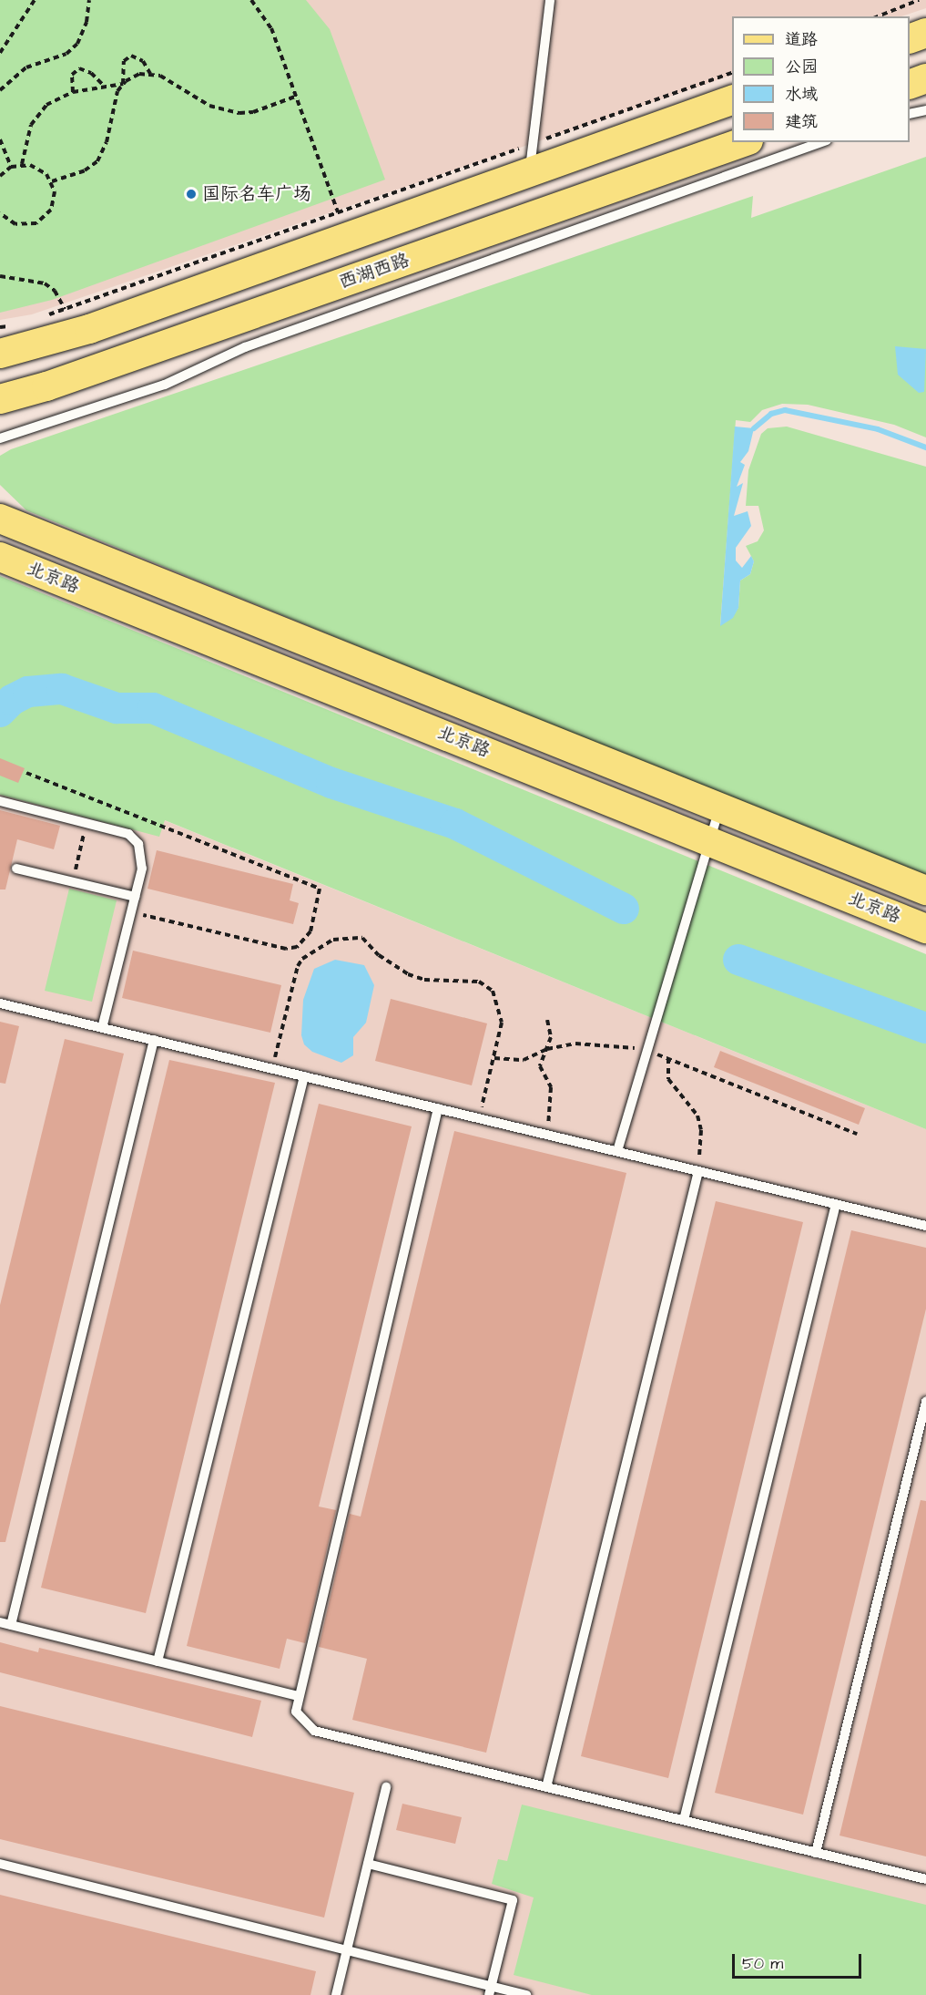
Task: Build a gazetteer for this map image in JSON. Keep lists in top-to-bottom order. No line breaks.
{"streets":{"main road":["西湖西路","北京路"]},"places":["国际名车广场"],"legend":["道路","公园","水域","建筑"],"scale_bar":"50 m"}
